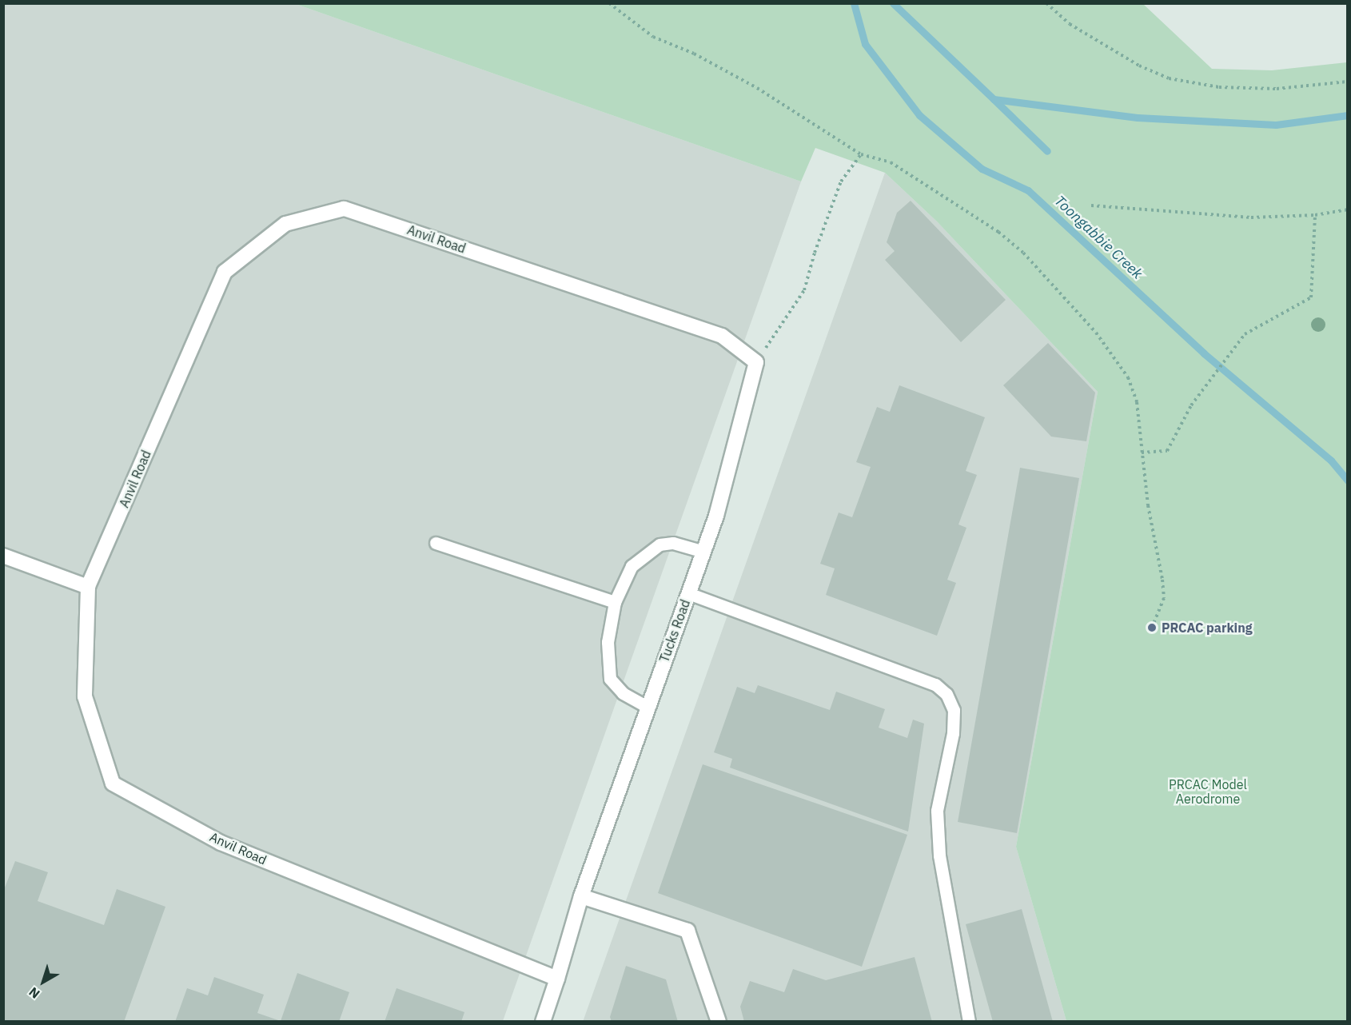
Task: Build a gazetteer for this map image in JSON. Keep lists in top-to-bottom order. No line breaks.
{"streets":{"street":["Anvil Road","Tucks Road"]},"crossings":[["Anvil Road","Tucks Road"]],"water":["Toongabbie Creek"],"parks":["PRCAC Model Aerodrome"],"places":["PRCAC parking"],"north":"bottom left"}
